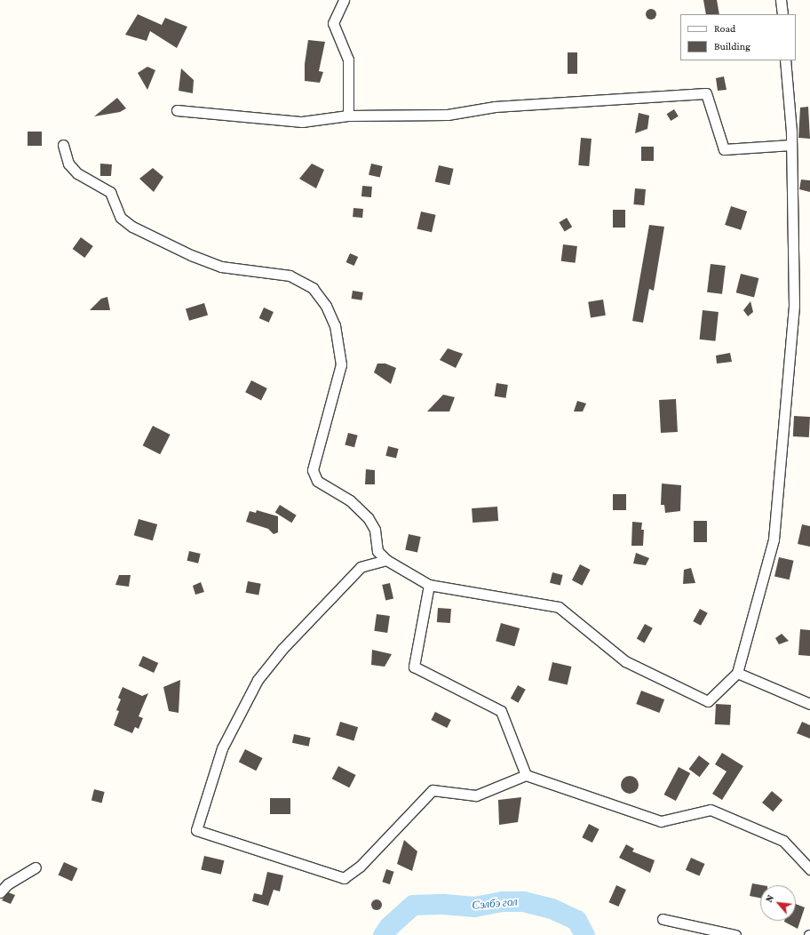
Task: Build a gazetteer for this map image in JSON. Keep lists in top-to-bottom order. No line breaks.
{"water":["Сэлбэ гол"],"legend":["Road","Building"],"north":"top left"}
